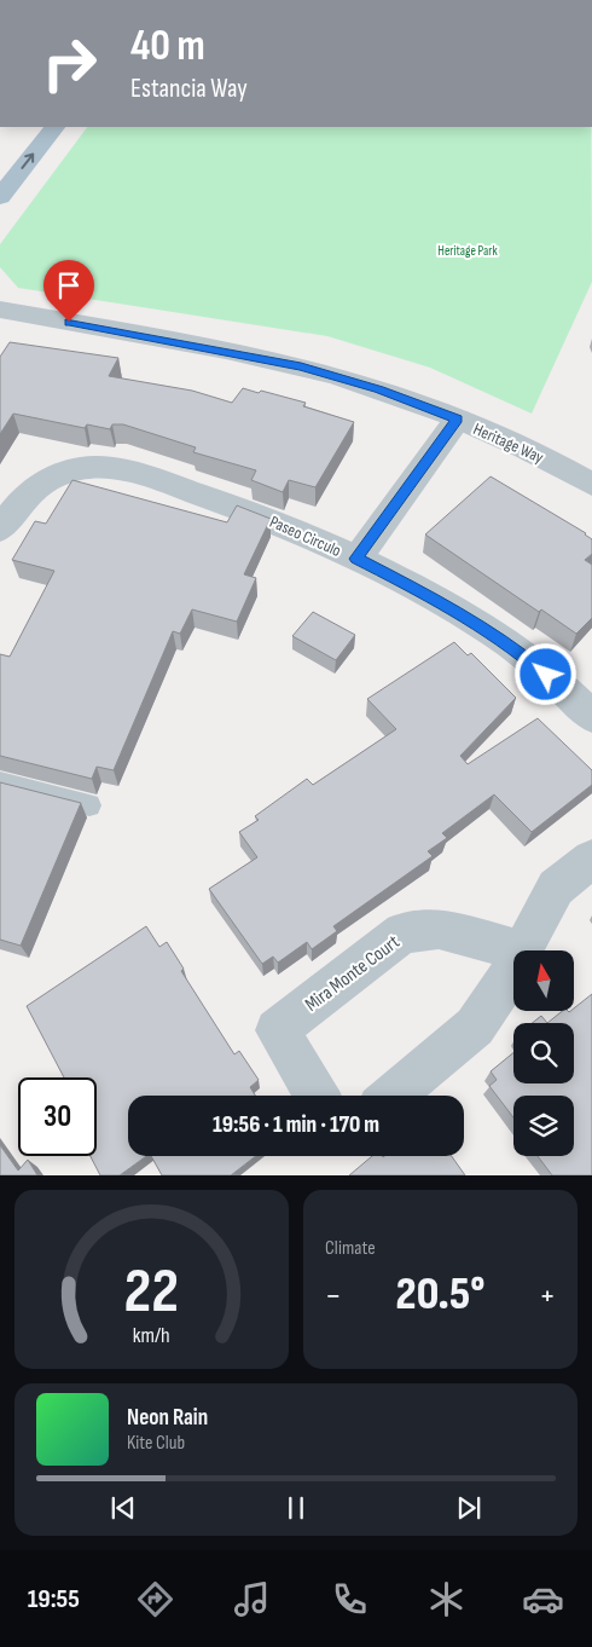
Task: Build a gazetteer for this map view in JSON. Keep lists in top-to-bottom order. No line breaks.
{"streets":{"street":["Heritage Way","Paseo Circulo","Mira Monte Court"]},"parks":["Heritage Park"],"north":"top","page":{"turn":["40 m","Estancia Way"],"limit":"30","trip":"19:56 · 1 min · 170 m","tile":"Climate","heat":["−","20.5°","+"],"song":["Neon Rain","Kite Club"],"tabs":"19:55","gauge":["22","km/h"]}}
